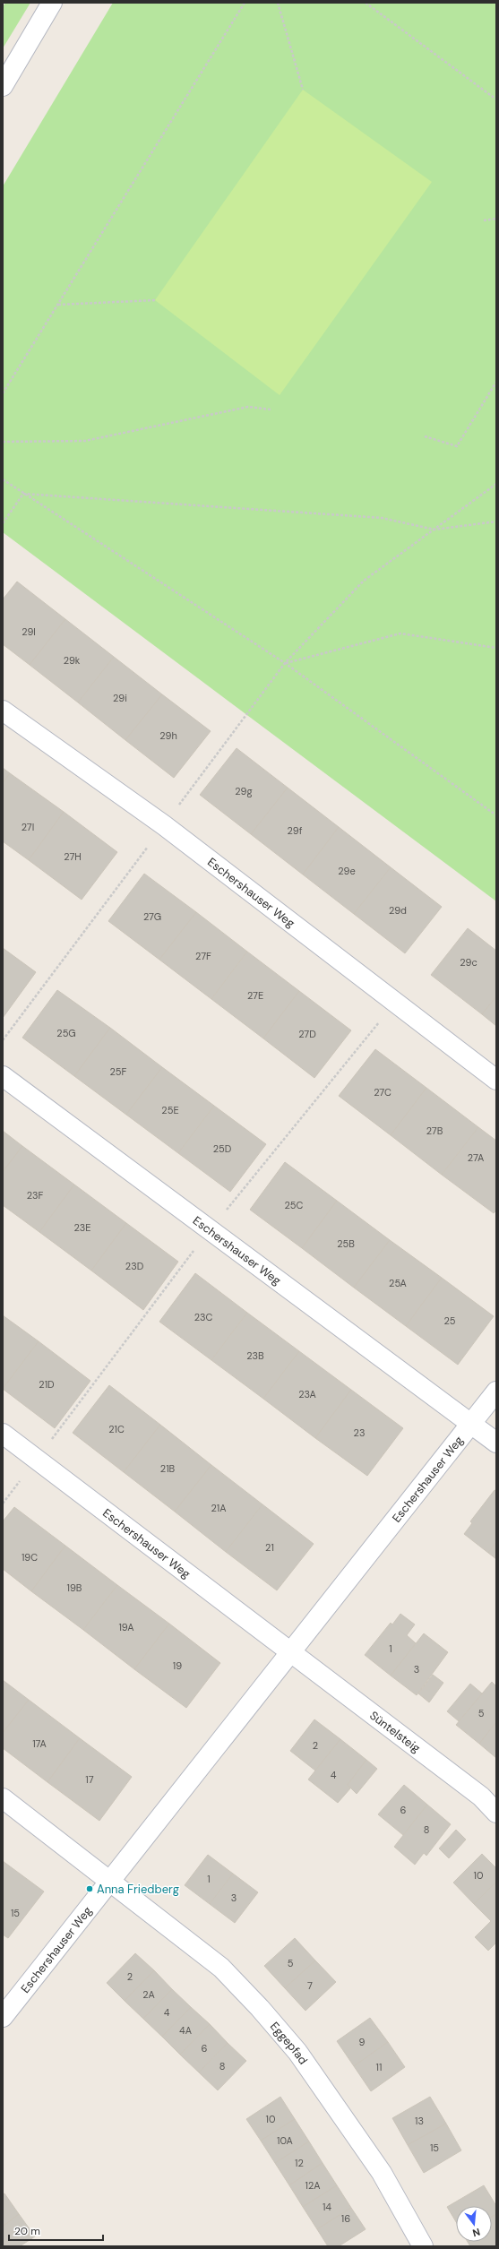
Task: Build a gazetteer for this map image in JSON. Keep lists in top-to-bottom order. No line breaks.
{"streets":{"street":["Eschershauser Weg","Süntelsteig","Eggepfad"]},"crossings":[["Eschershauser Weg","Süntelsteig"],["Eschershauser Weg","Eggepfad"]],"places":["Anna Friedberg"],"house_numbers":["29l","29k","29i","29h","29g","27I","29f","27H","29e","29d","27G","27F","29c","27E","25G","27D","25F","27C","25E","27B","25D","27A","23F","25C","23E","25B","23D","25A","23C","25","23B","21D","23A","21C","23","21B","21A","21","19C","19B","19A","1","19","3","5","17A","2","4","17","6","8","10","1","3","15","5","2","7","2A","4","4A","9","6","8","11","10","13","10A","15","12","12A","14","16"],"scale_bar":"20 m","north":"bottom"}
